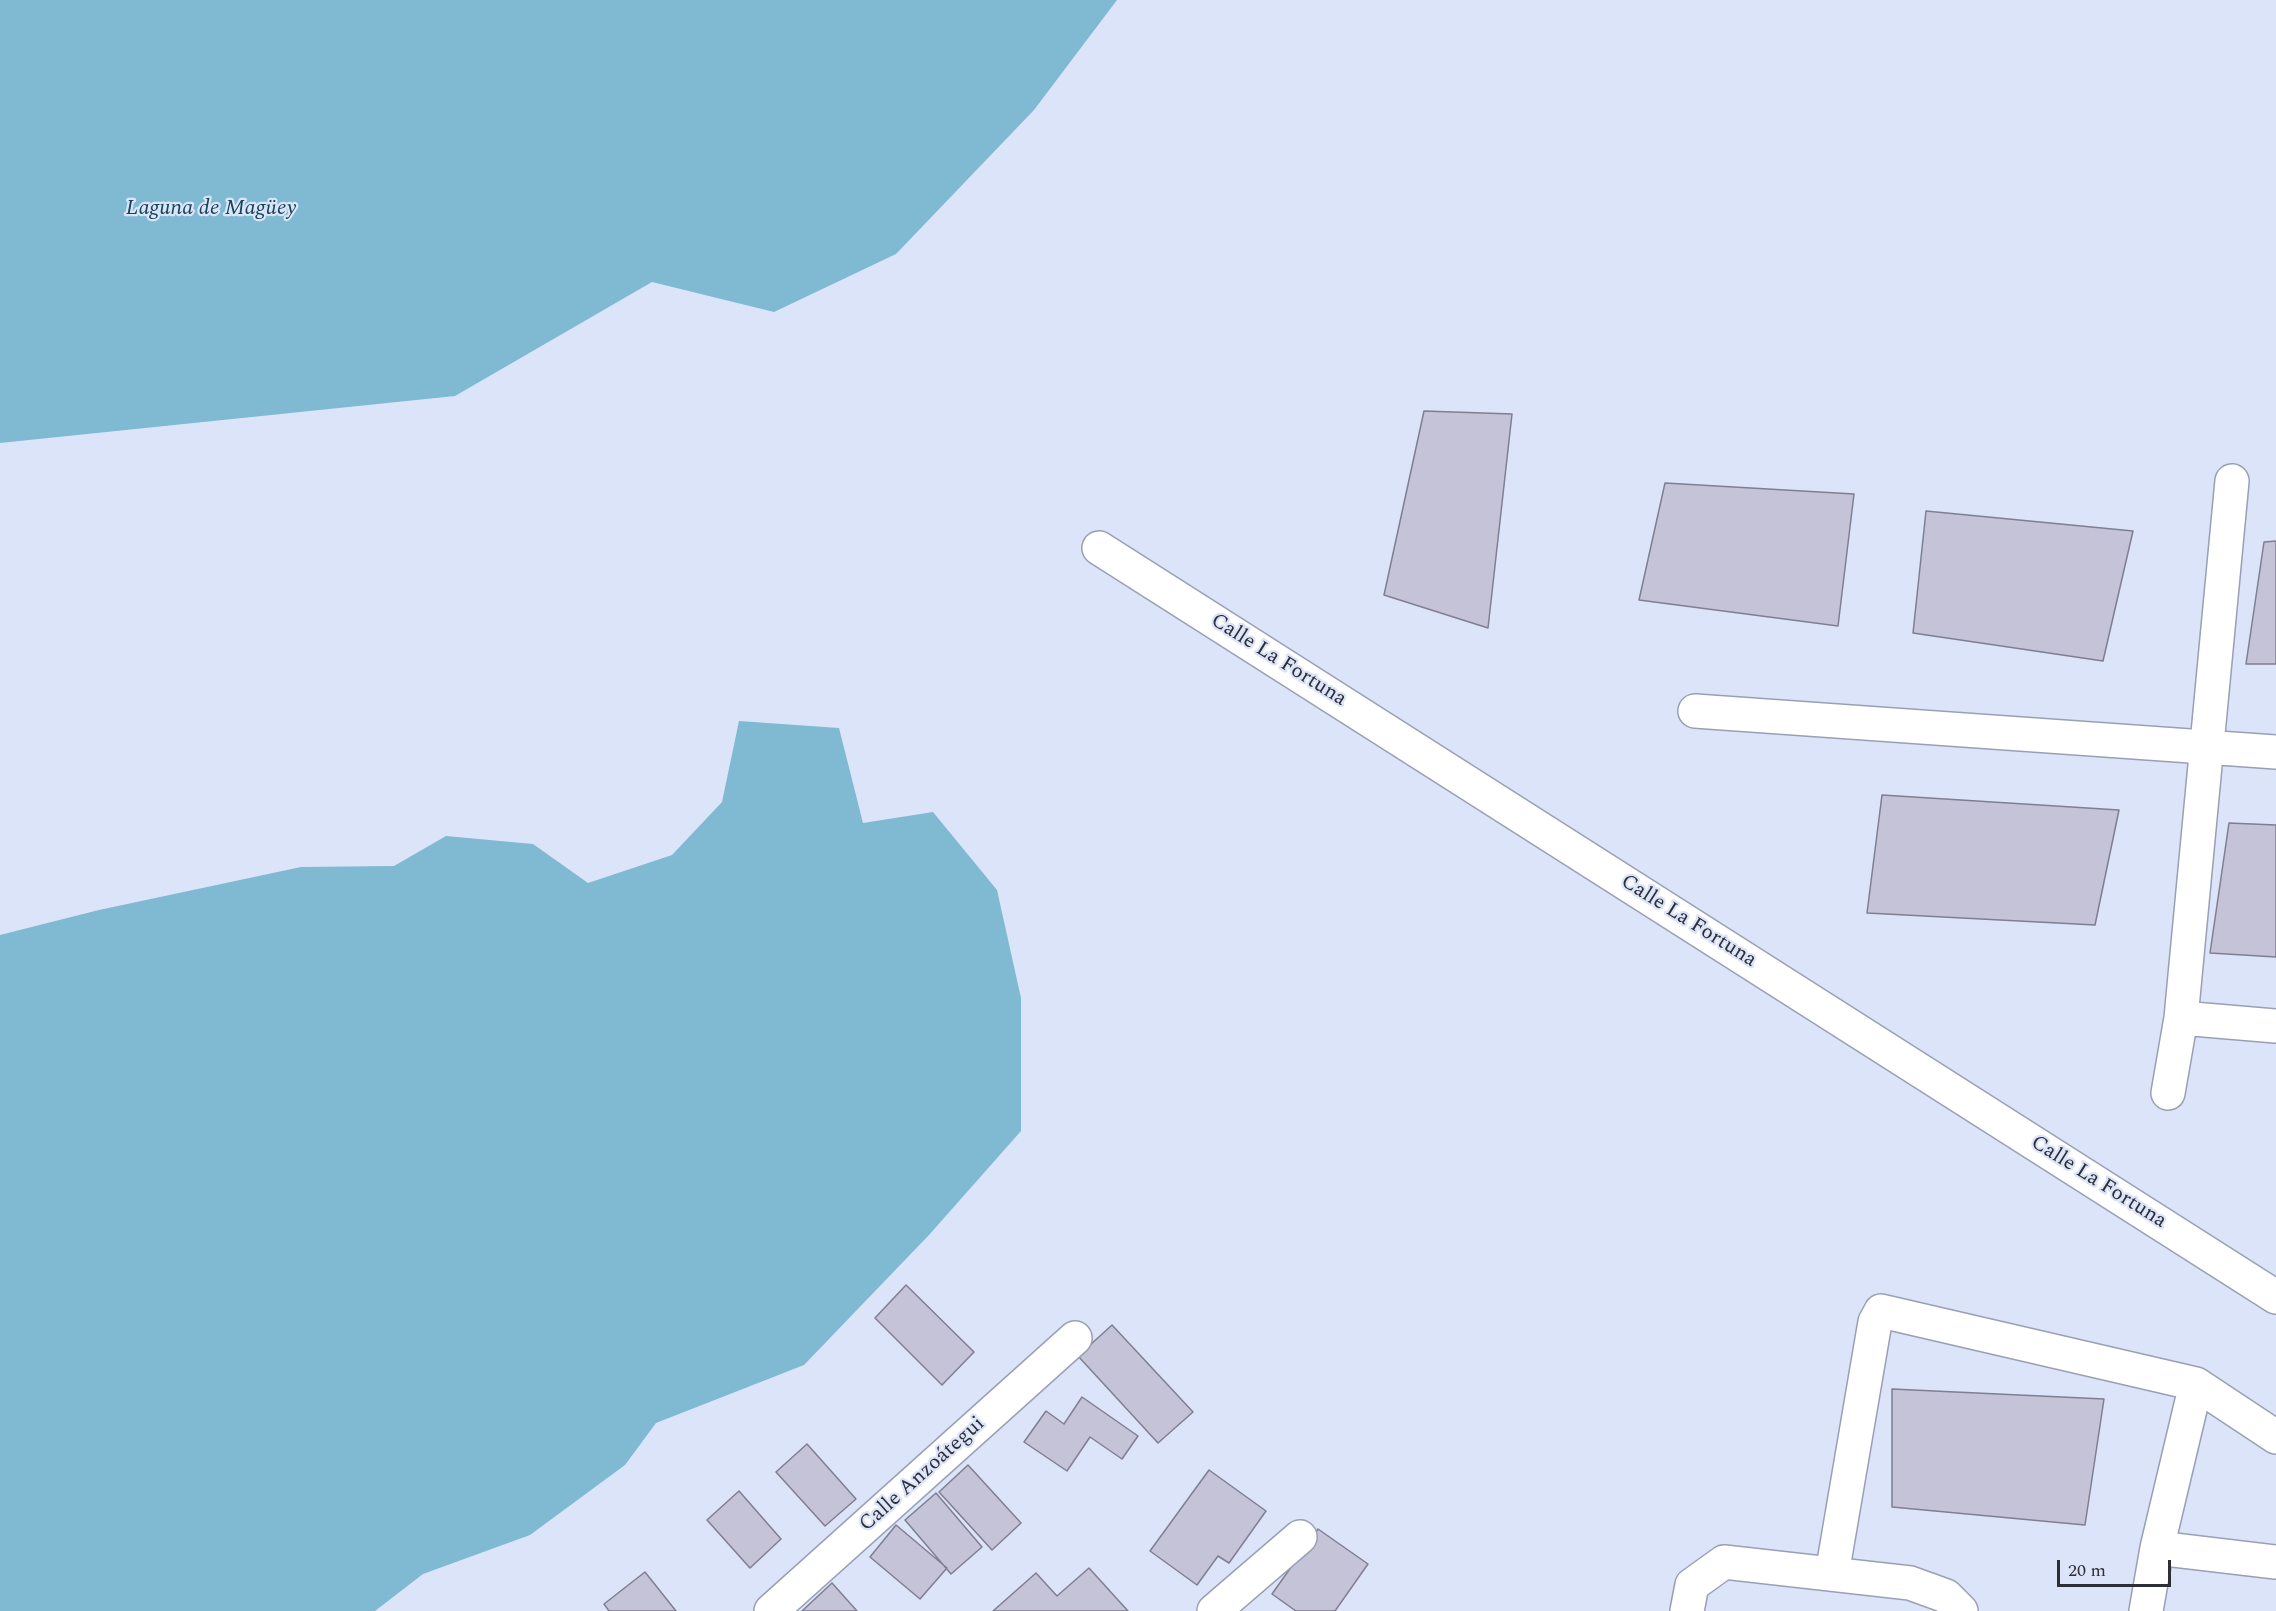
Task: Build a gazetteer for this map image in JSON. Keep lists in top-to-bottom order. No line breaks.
{"streets":{"street":["Calle La Fortuna","Calle Anzoátegui"]},"water":["Laguna de Magüey"],"scale_bar":"20 m"}
